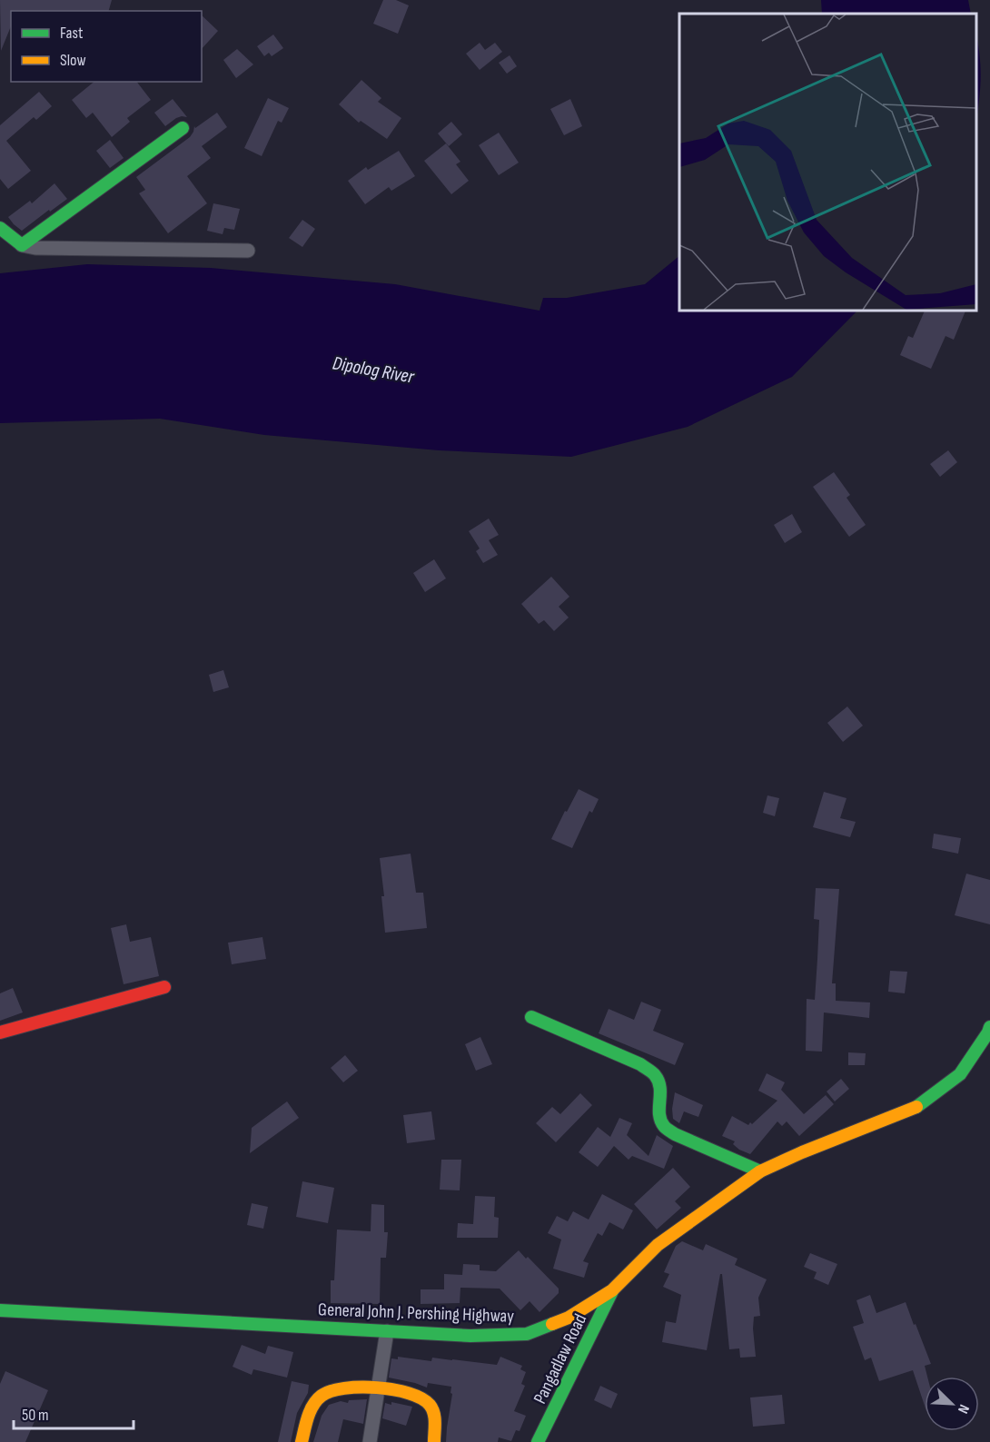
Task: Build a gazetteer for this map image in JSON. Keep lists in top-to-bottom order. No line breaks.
{"streets":{"main road":["General John J. Pershing Highway","Pangadlaw Road"]},"crossings":[["General John J. Pershing Highway","Pangadlaw Road"]],"water":["Dipolog River"],"legend":["Fast","Slow"],"scale_bar":"50 m","north":"bottom right"}
